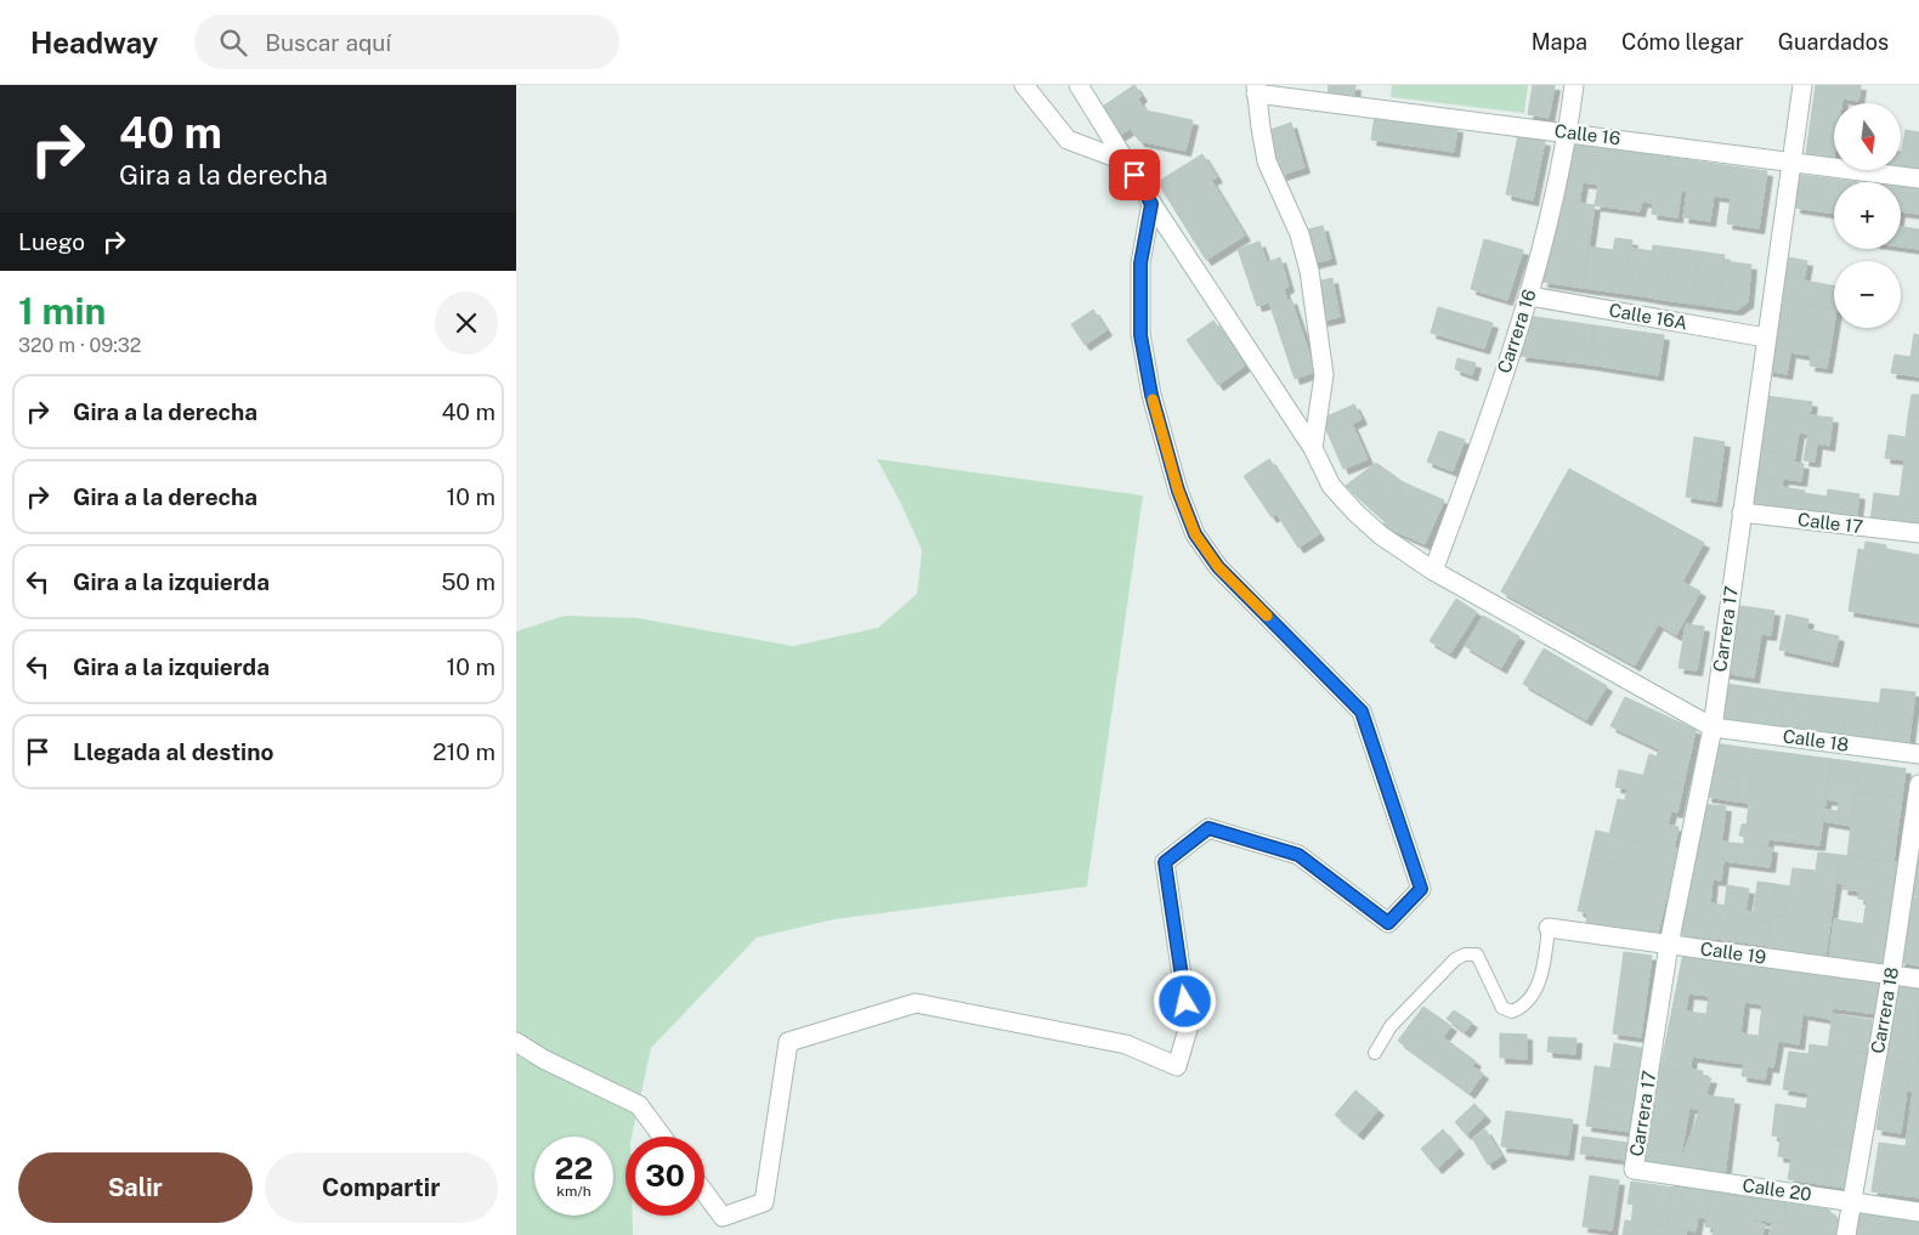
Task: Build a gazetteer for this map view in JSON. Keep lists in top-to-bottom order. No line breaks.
{"streets":{"street":["Calle 16","Calle 16A","Carrera 16","Calle 17","Carrera 17","Calle 18","Calle 19","Carrera 18","Calle 20"]},"crossings":[["Calle 16","Carrera 16"],["Calle 16","Carrera 17"],["Calle 16A","Carrera 16"],["Calle 16A","Carrera 17"],["Calle 17","Carrera 17"],["Carrera 17","Calle 18"],["Carrera 17","Calle 19"],["Carrera 17","Calle 20"],["Calle 19","Carrera 18"],["Carrera 18","Calle 20"]],"north":"bottom","page":{"header":"Headway","search":"Buscar aquí","nav":["Mapa","Cómo llegar","Guardados"],"turn":["40 m","Gira a la derecha"],"map_buttons":["+","−"],"then":"Luego","heading":["1 min","320 m · 09:32"],"list":[{"name":"Gira a la derecha","value":"40 m"},{"name":"Gira a la derecha","value":"10 m"},{"name":"Gira a la izquierda","value":"50 m"},{"name":"Gira a la izquierda","value":"10 m"},{"name":"Llegada al destino","value":"210 m"}],"speed":"22 km/h","limit":"30","buttons":["Salir","Compartir"]}}
